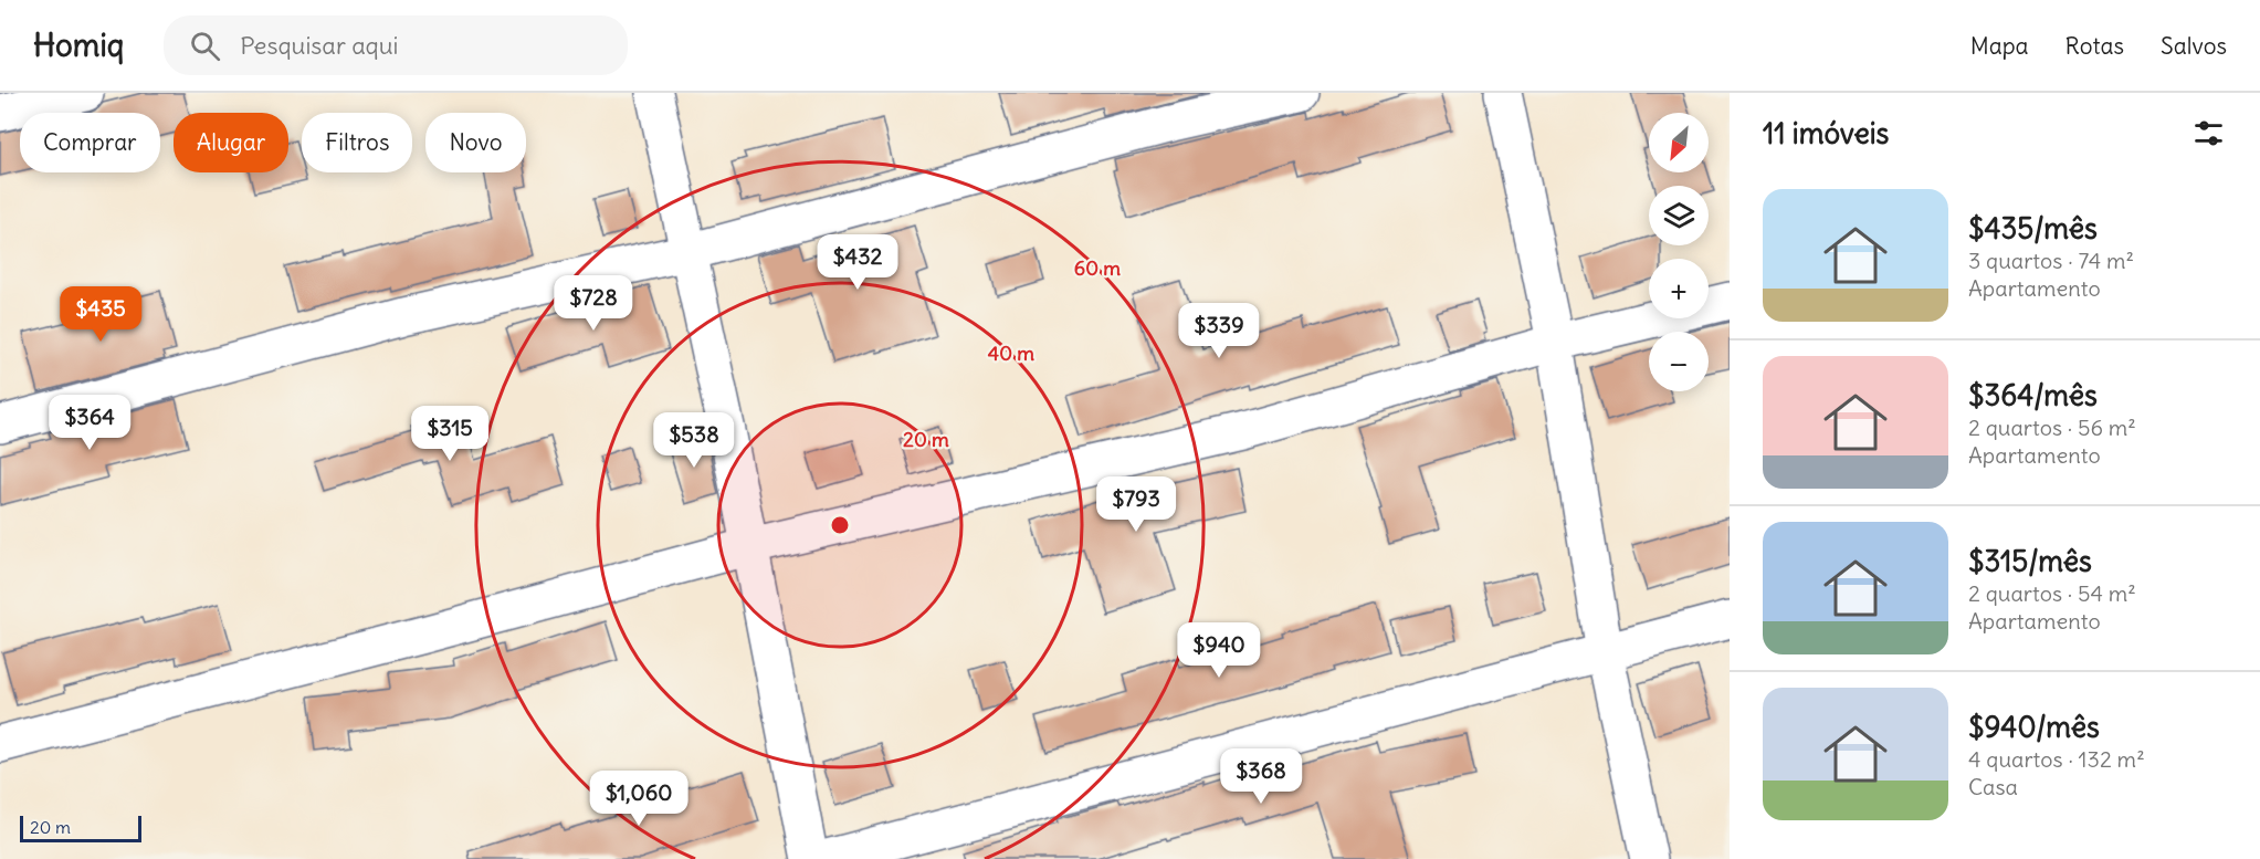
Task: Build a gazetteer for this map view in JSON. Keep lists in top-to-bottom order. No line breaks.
{"scale_bar":"20 m","north":"bottom left","page":{"header":"Homiq","search":"Pesquisar aqui","nav":["Mapa","Rotas","Salvos"],"heading":"11 imóveis","map_buttons":["+","−"],"chip":["Comprar","Alugar","Filtros","Novo"],"list":[{"name":"$435/mês","note":"3 quartos · 74 m² · Apartamento"},{"name":"$364/mês","note":"2 quartos · 56 m² · Apartamento"},{"name":"$315/mês","note":"2 quartos · 54 m² · Apartamento"},{"name":"$940/mês","note":"4 quartos · 132 m² · Casa"}],"price":["$432","$728","$435","$339","$364","$315","$538","$793","$940","$368","$1,060"],"scale":"20 m"},"rings":["60 m","40 m","20 m"]}
